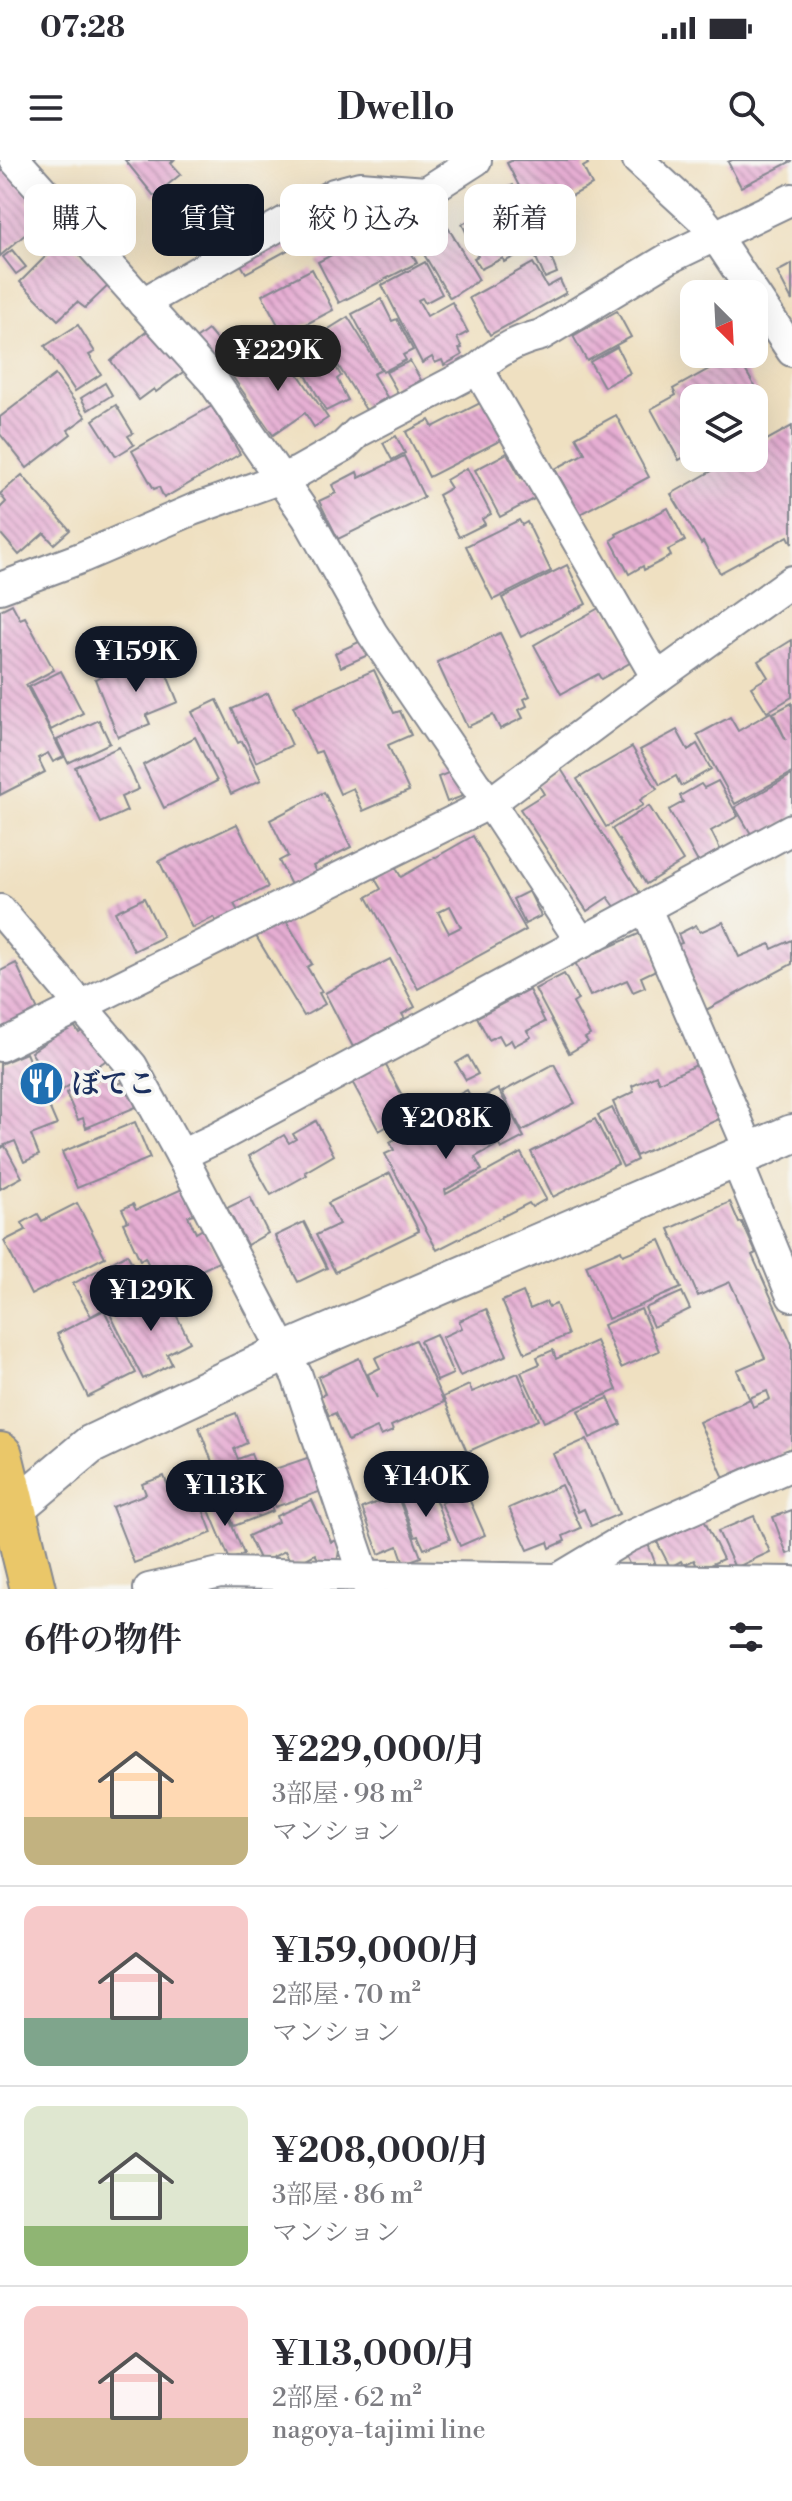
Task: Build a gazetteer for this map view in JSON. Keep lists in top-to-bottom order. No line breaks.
{"places":{"restaurant":["ぼてこ"]},"north":"bottom right","page":{"status":"07:28","header":"Dwello","chip":["購入","賃貸","絞り込み","新着"],"price":["¥229K","¥159K","¥208K","¥129K","¥140K","¥113K"],"heading":"6件の物件","list":[{"name":"¥229,000/月","note":"3部屋 · 98 m² · マンション"},{"name":"¥159,000/月","note":"2部屋 · 70 m² · マンション"},{"name":"¥208,000/月","note":"3部屋 · 86 m² · マンション"},{"name":"¥113,000/月","note":"2部屋 · 62 m² · nagoya-tajimi line"}]}}
